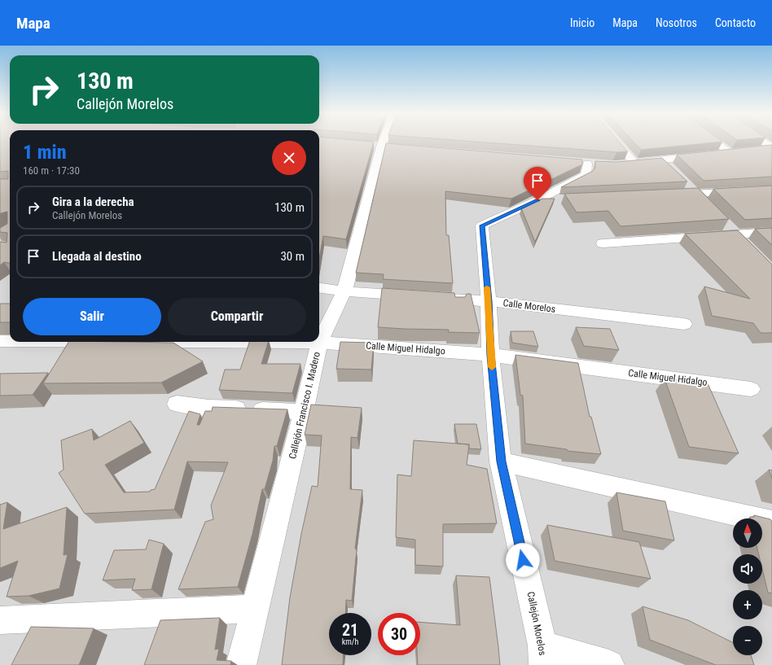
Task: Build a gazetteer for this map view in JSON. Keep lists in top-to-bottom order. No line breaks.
{"streets":{"street":["Calle Morelos","Calle Miguel Hidalgo","Callejón Francisco I. Madero","Callejón Morelos"]},"crossings":[["Calle Morelos","Callejón Francisco I. Madero"],["Calle Morelos","Callejón Morelos"],["Calle Miguel Hidalgo","Callejón Francisco I. Madero"],["Calle Miguel Hidalgo","Callejón Morelos"]],"north":"top","page":{"header":"Mapa","nav":["Inicio","Mapa","Nosotros","Contacto"],"turn":["130 m","Callejón Morelos"],"heading":["1 min","160 m · 17:30"],"list":[{"name":"Gira a la derecha","note":"Callejón Morelos","value":"130 m"},{"name":"Llegada al destino","value":"30 m"}],"buttons":["Salir","Compartir"],"map_buttons":["+","−"],"speed":"21 km/h","limit":"30"}}
